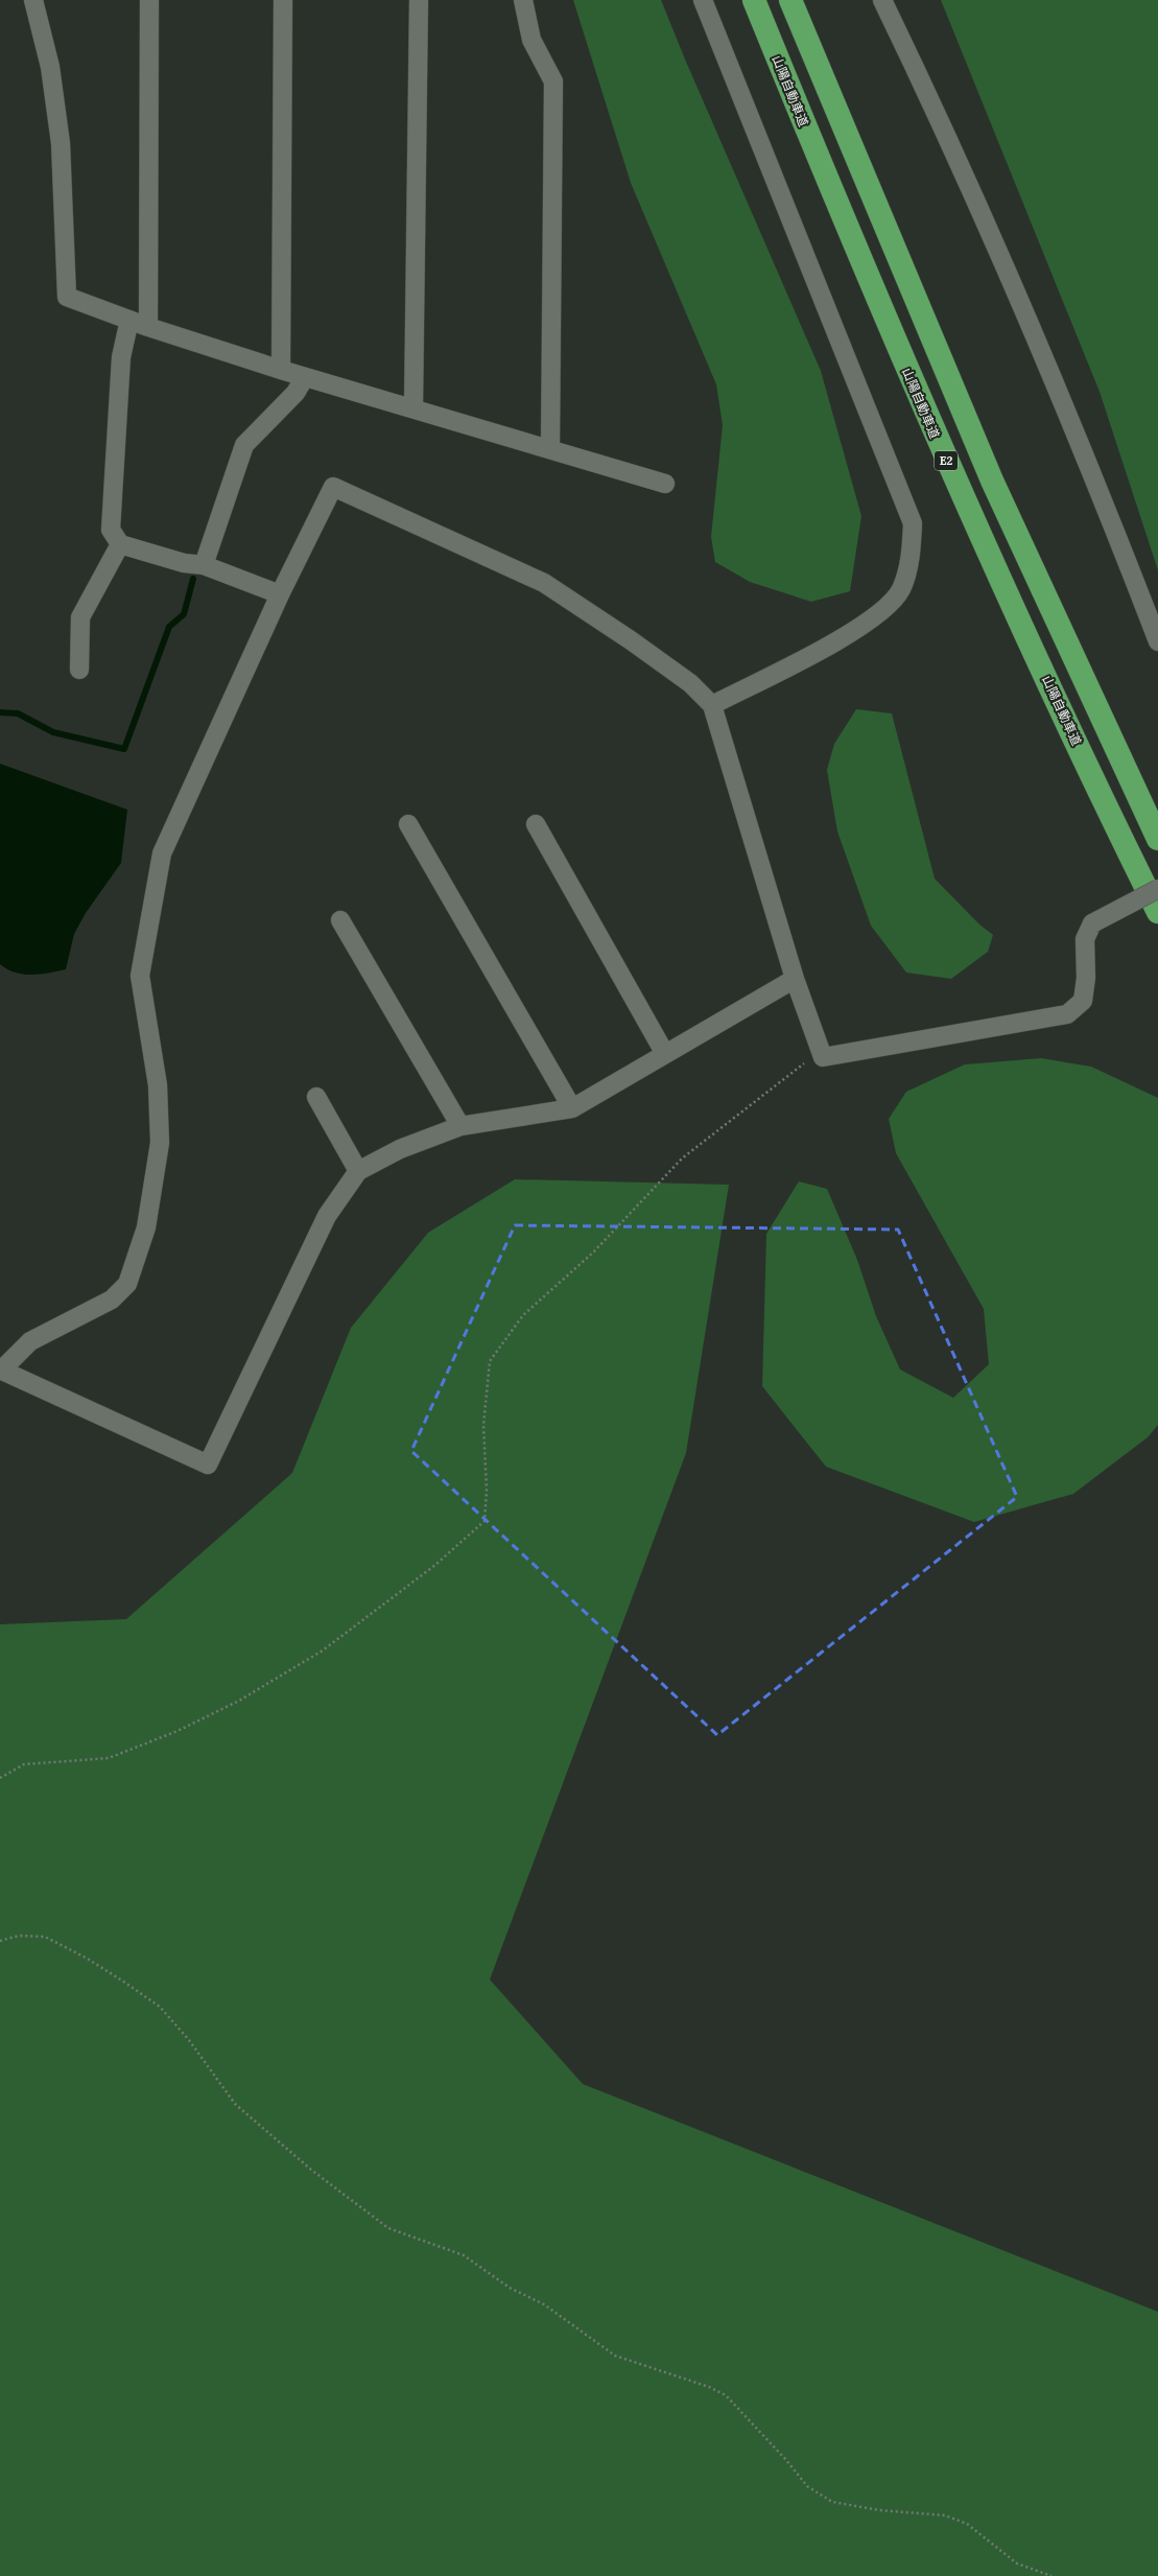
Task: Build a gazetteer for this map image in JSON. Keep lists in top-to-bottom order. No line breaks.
{"streets":{"highway":["山陽自動車道","E2"]}}
